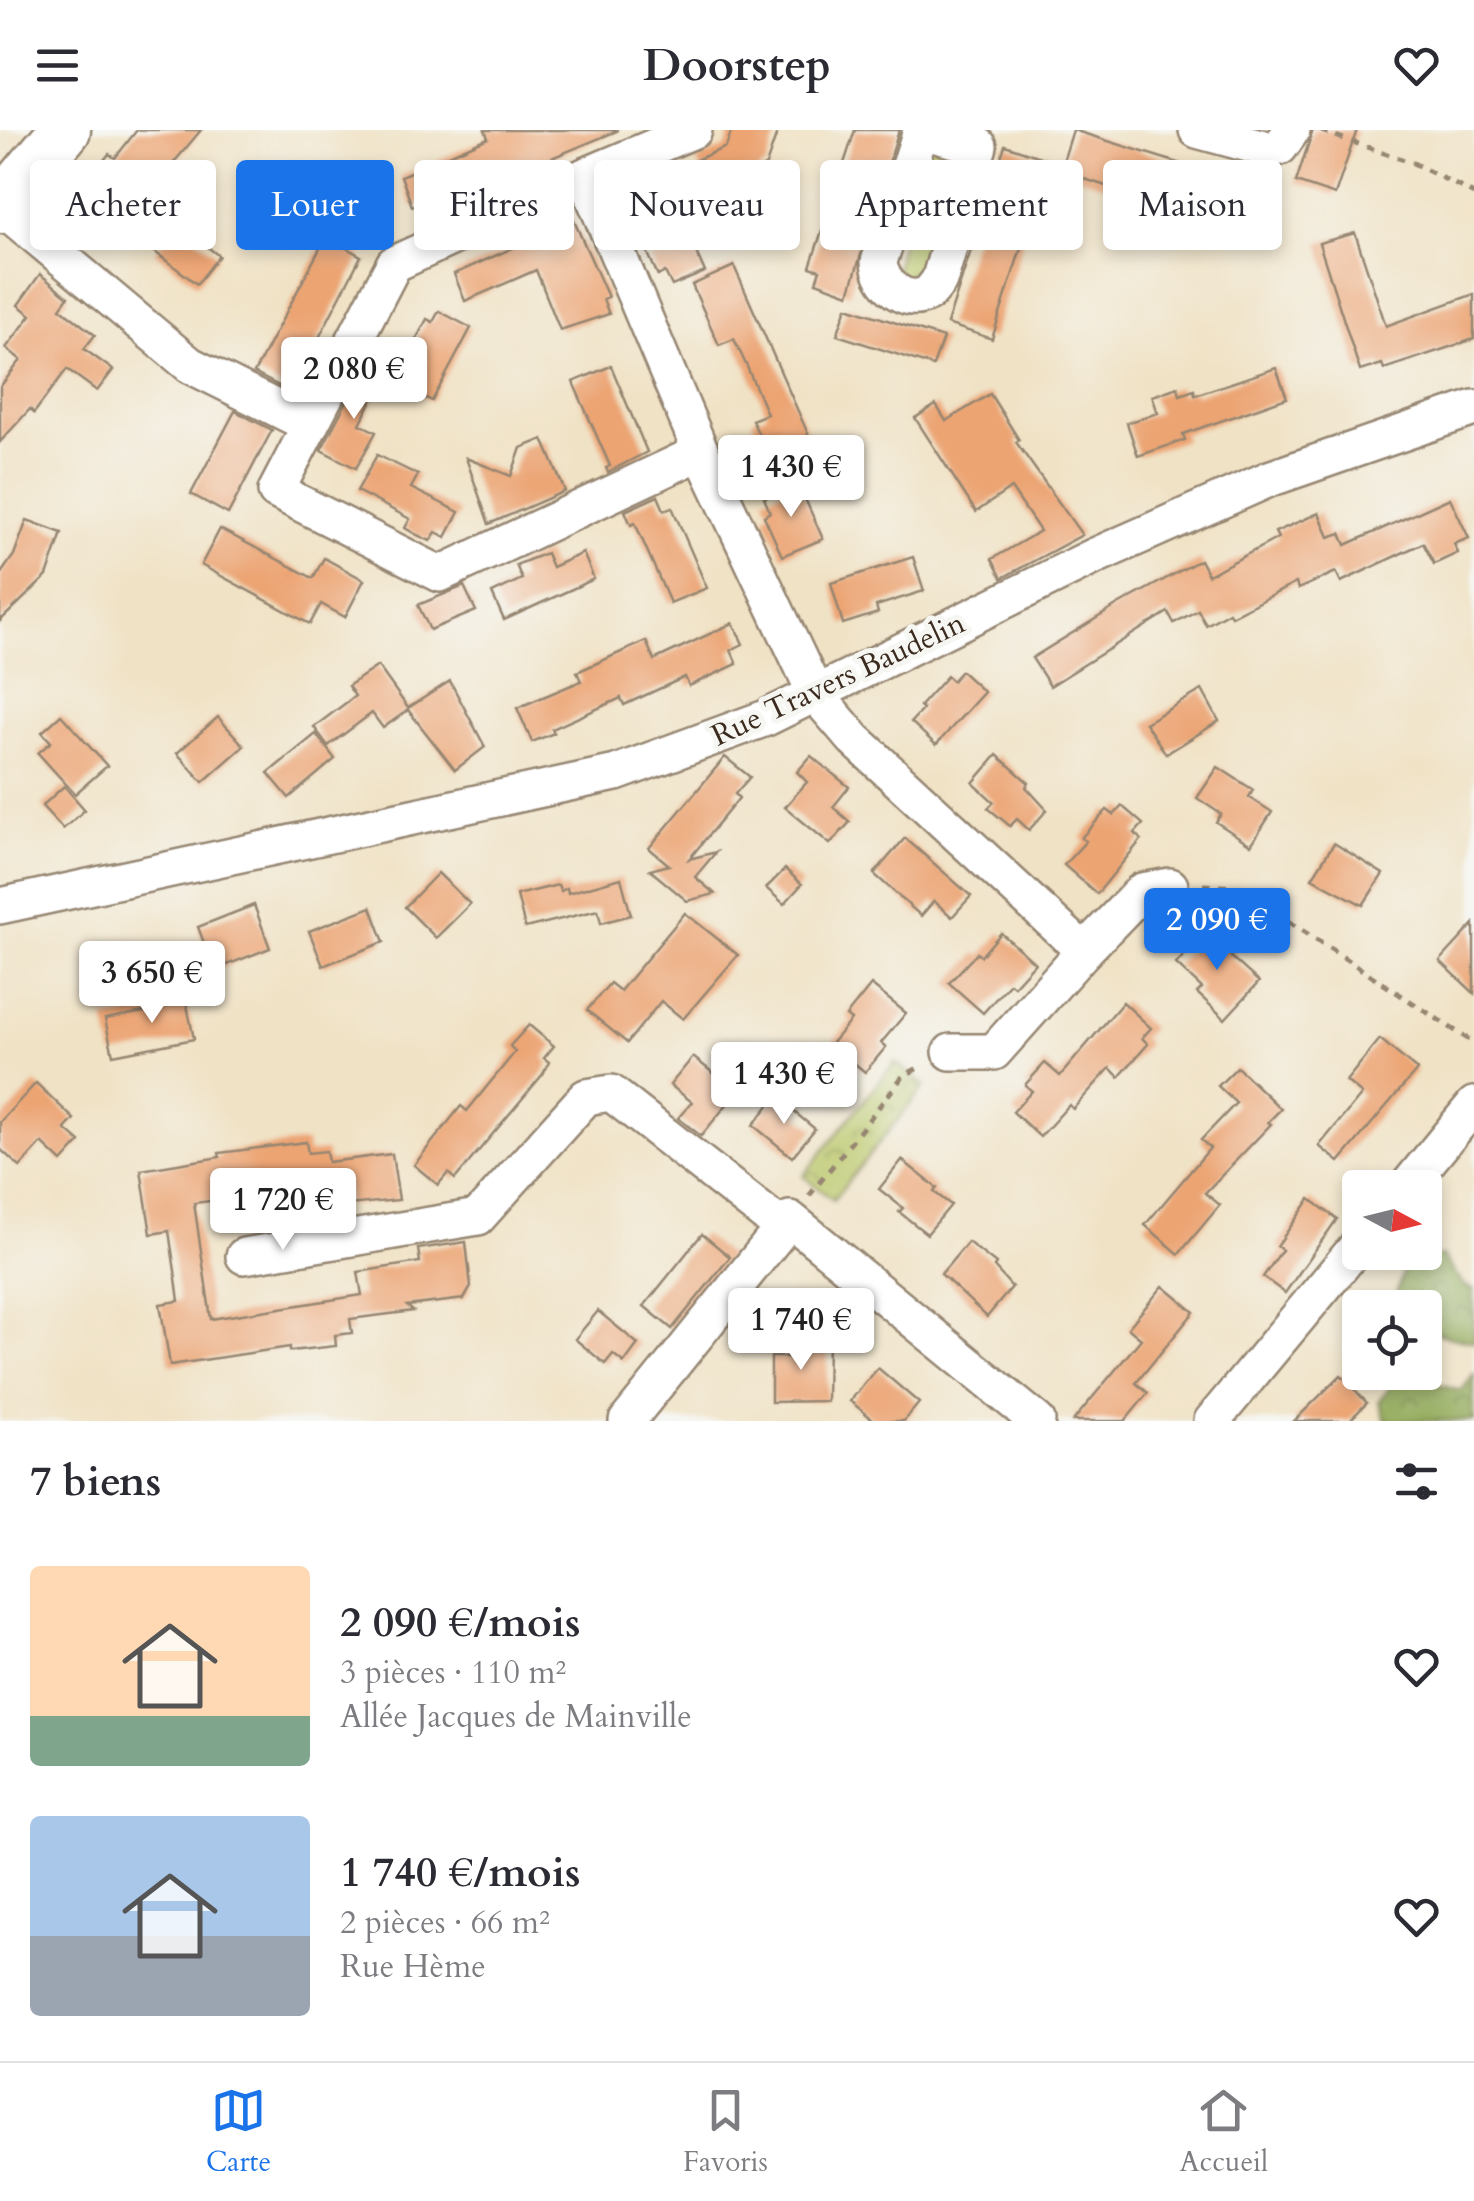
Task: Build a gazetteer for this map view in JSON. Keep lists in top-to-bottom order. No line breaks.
{"streets":{"street":["Rue Travers Baudelin"]},"north":"right","page":{"header":"Doorstep","chip":["Acheter","Louer","Filtres","Nouveau","Appartement","Maison"],"price":["2 080 €","1 430 €","2 090 €","3 650 €","1 430 €","1 720 €","1 740 €"],"heading":"7 biens","list":[{"name":"2 090 €/mois","note":"3 pièces · 110 m² · Allée Jacques de Mainville"},{"name":"1 740 €/mois","note":"2 pièces · 66 m² · Rue Hème"}],"tabs":["Carte","Favoris","Accueil"]}}
